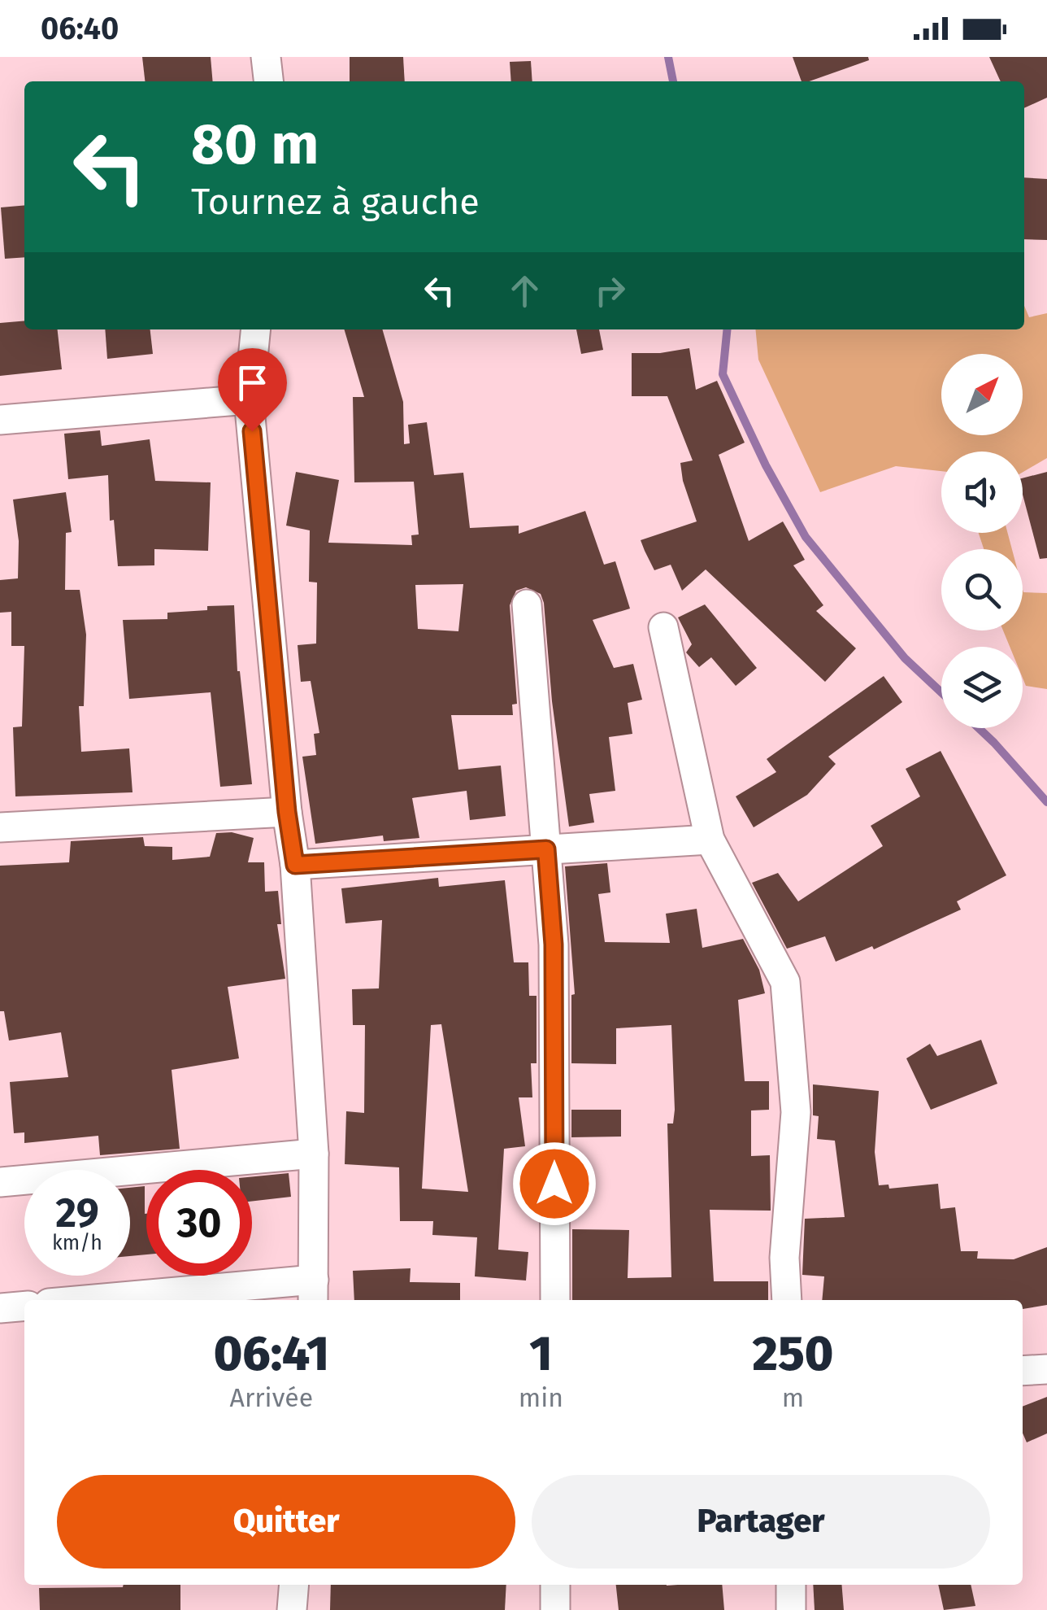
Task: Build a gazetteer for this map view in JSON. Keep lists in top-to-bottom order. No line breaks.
{"north":"top right","page":{"status":"06:40","turn":["80 m","Tournez à gauche"],"speed":"29 km/h","limit":"30","eta":["06:41","Arrivée","1","min","250","m"],"buttons":["Quitter","Partager"]}}
